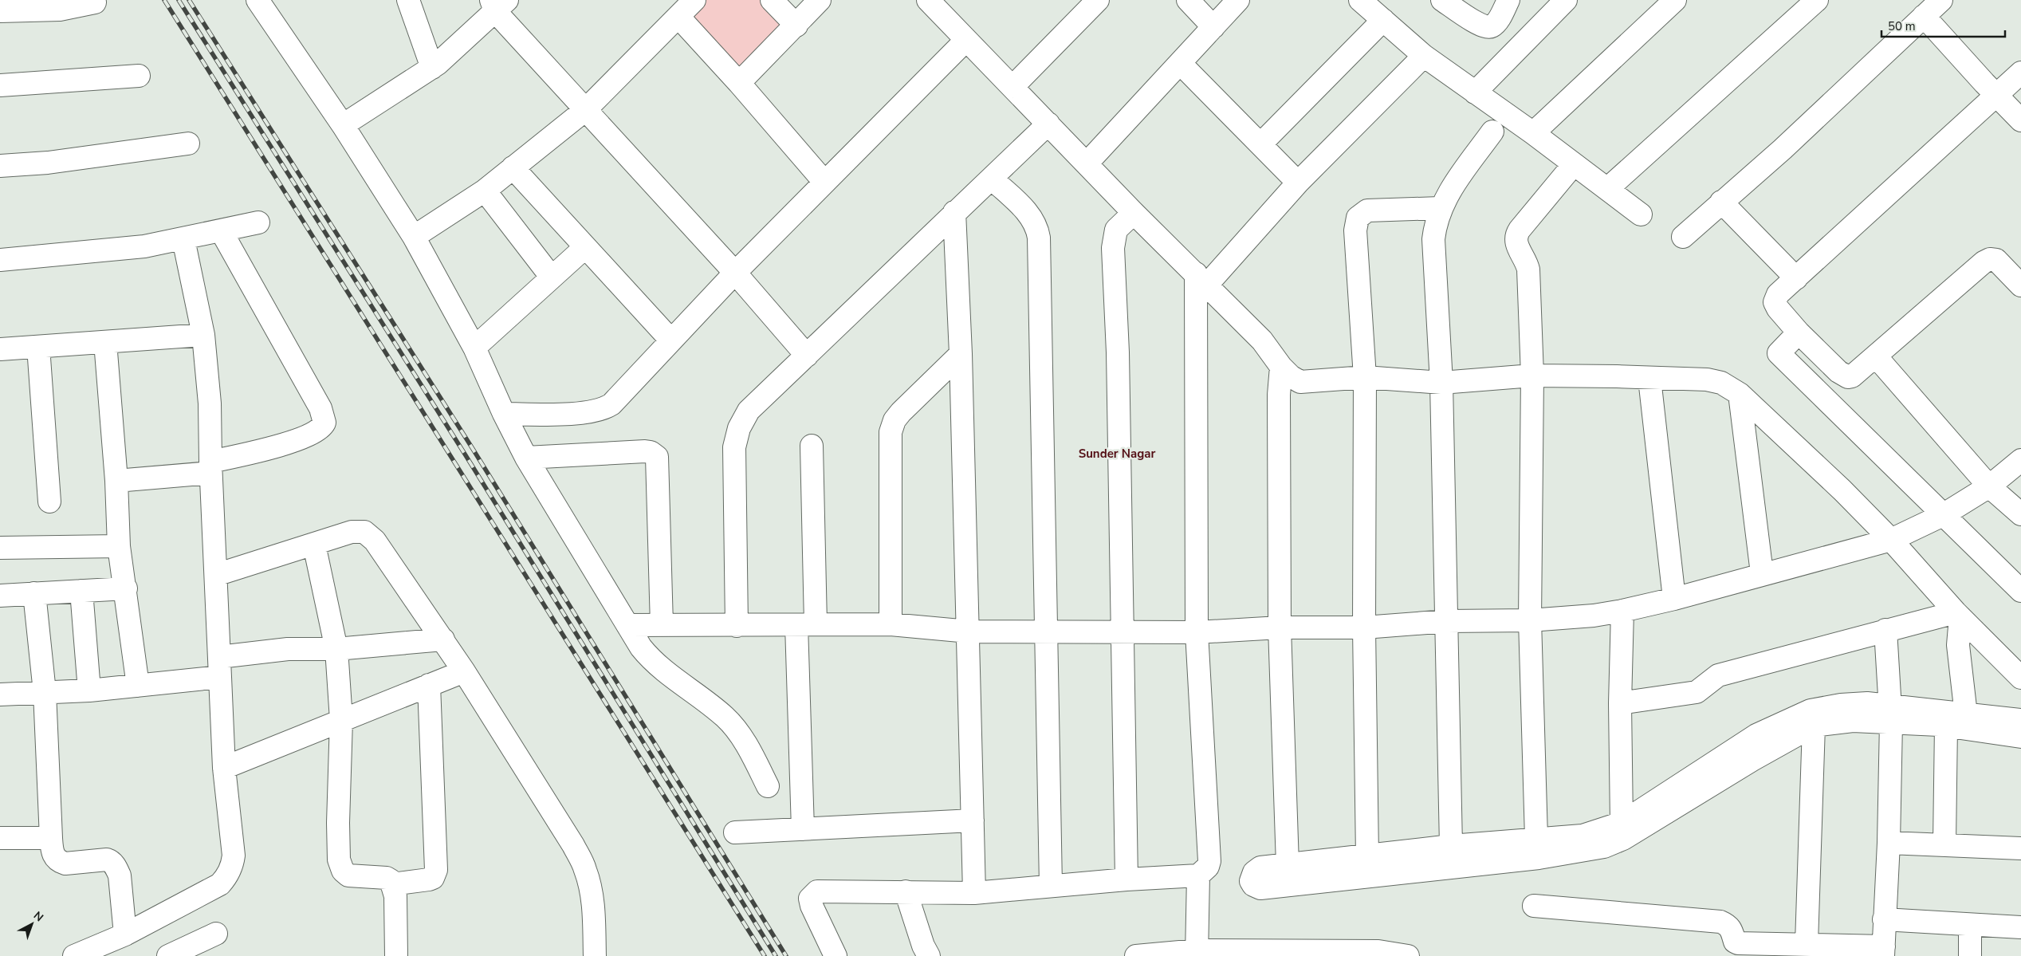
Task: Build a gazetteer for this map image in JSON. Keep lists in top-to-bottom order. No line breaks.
{"districts":["Sunder Nagar"],"scale_bar":"50 m","north":"top right"}
